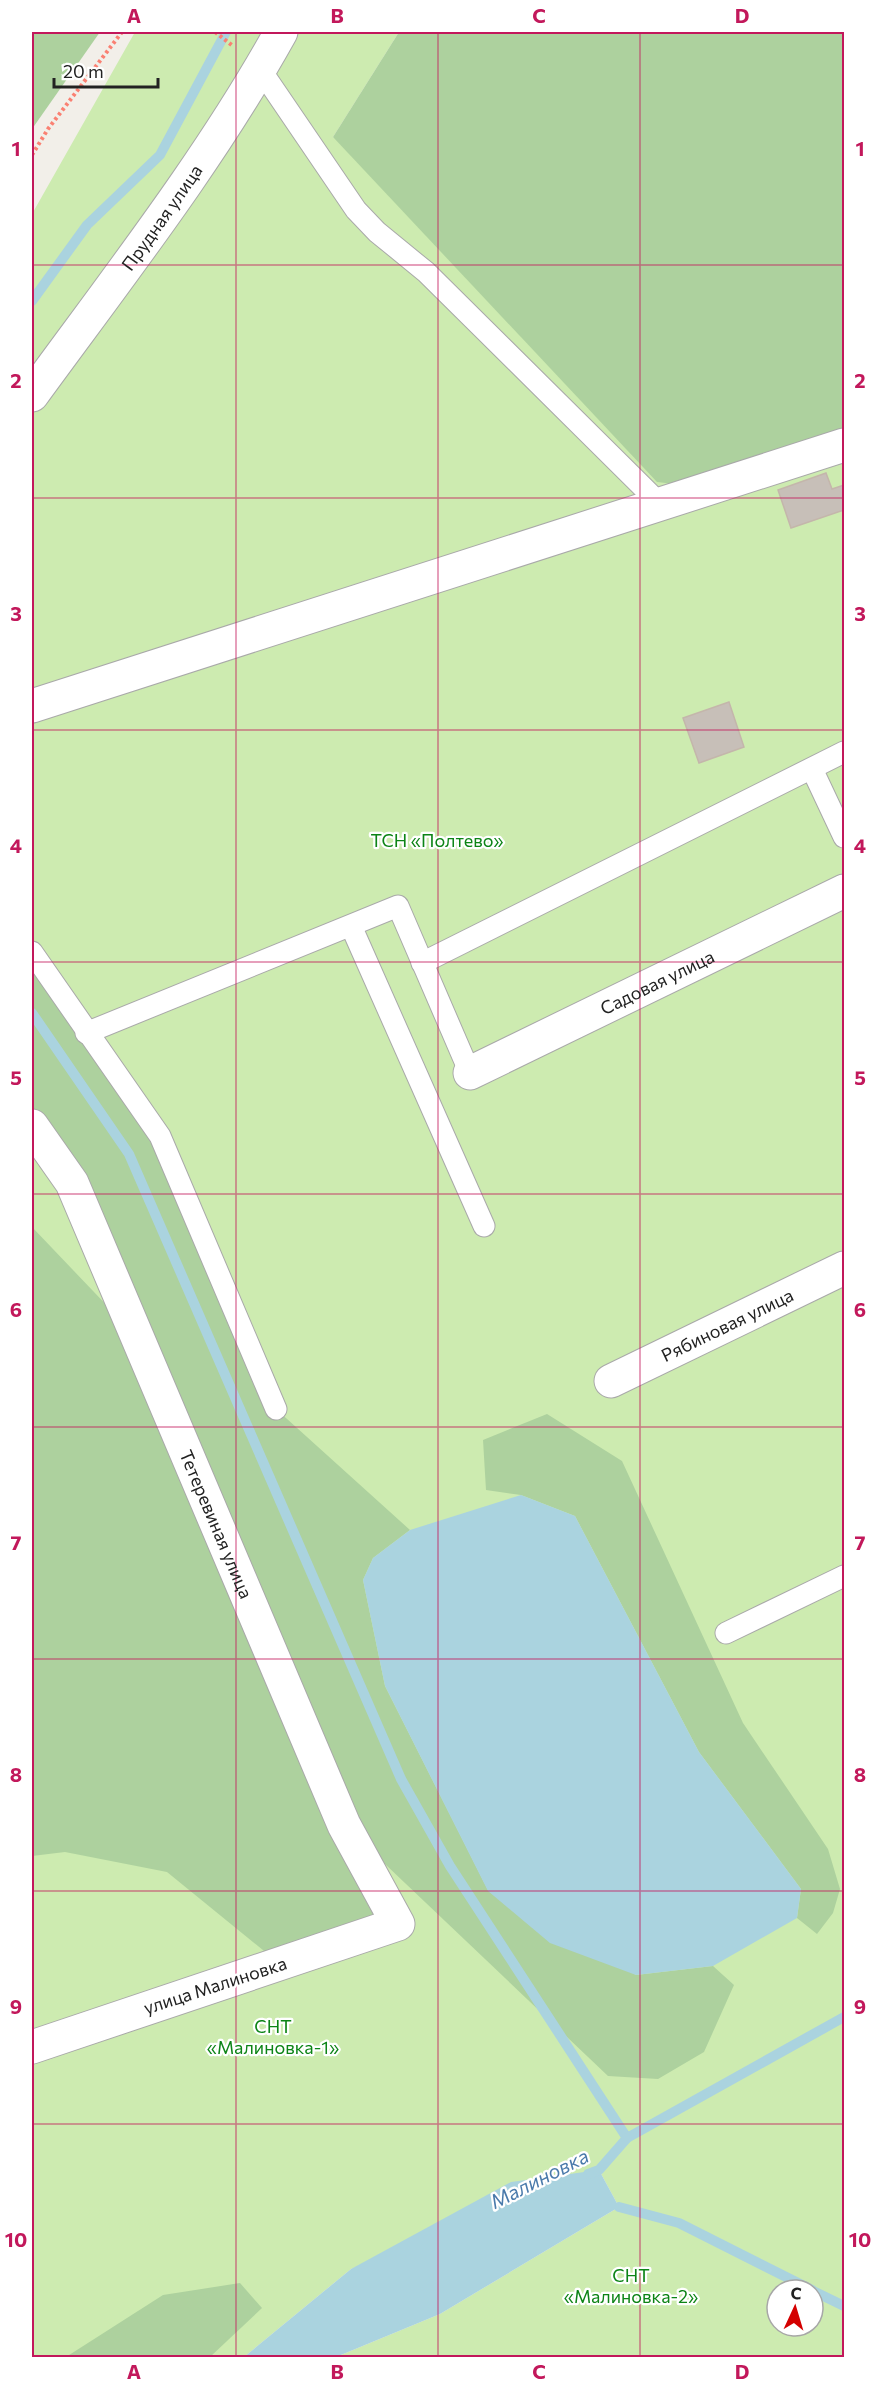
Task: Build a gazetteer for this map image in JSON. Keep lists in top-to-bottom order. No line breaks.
{"streets":{"street":["Прудная улица","Садовая улица","Рябиновая улица","Тетеревиная улица","улица Малиновка"]},"crossings":[["Тетеревиная улица","улица Малиновка"]],"water":["Малиновка"],"parks":["ТСН «Полтево»","СНТ «Малиновка-1»","СНТ «Малиновка-2»"],"scale_bar":"20 m","north":"top","grid":{"columns":["A","B","C","D"],"rows":["1","2","3","4","5","6","7","8","9","10"]}}
